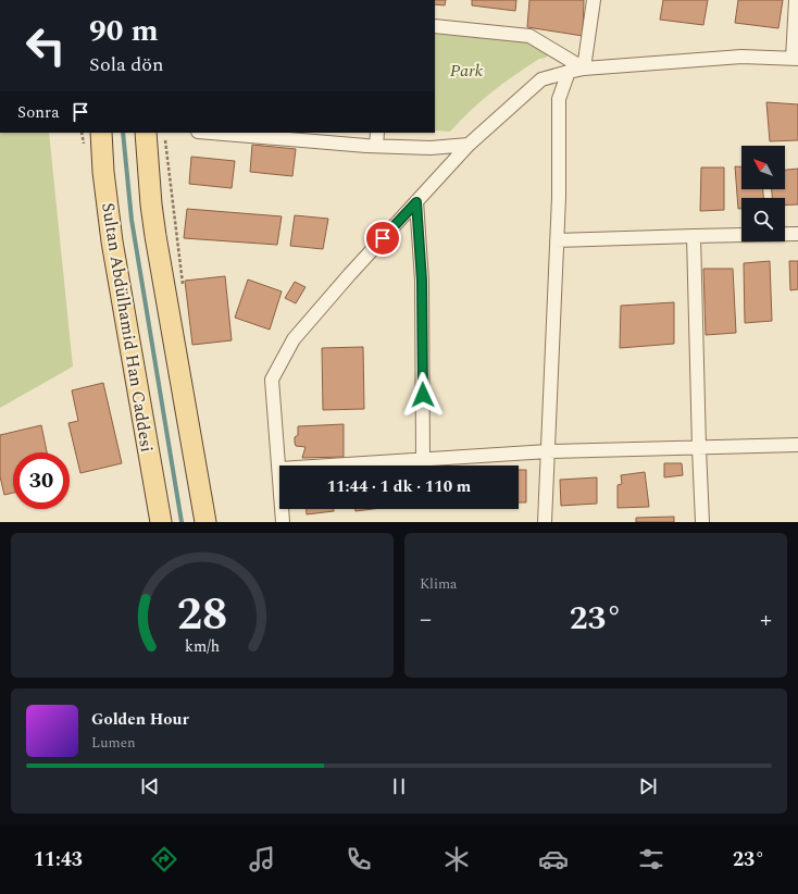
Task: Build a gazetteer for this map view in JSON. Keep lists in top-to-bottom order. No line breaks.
{"streets":{"main road":["Sultan Abdülhamid Han Caddesi"]},"parks":["Park"],"north":"top left","page":{"turn":["90 m","Sola dön"],"then":"Sonra","limit":"30","trip":"11:44 · 1 dk · 110 m","tile":"Klima","heat":["−","23°","+"],"song":["Golden Hour","Lumen"],"tabs":["11:43","23°"],"gauge":["28","km/h"]}}
